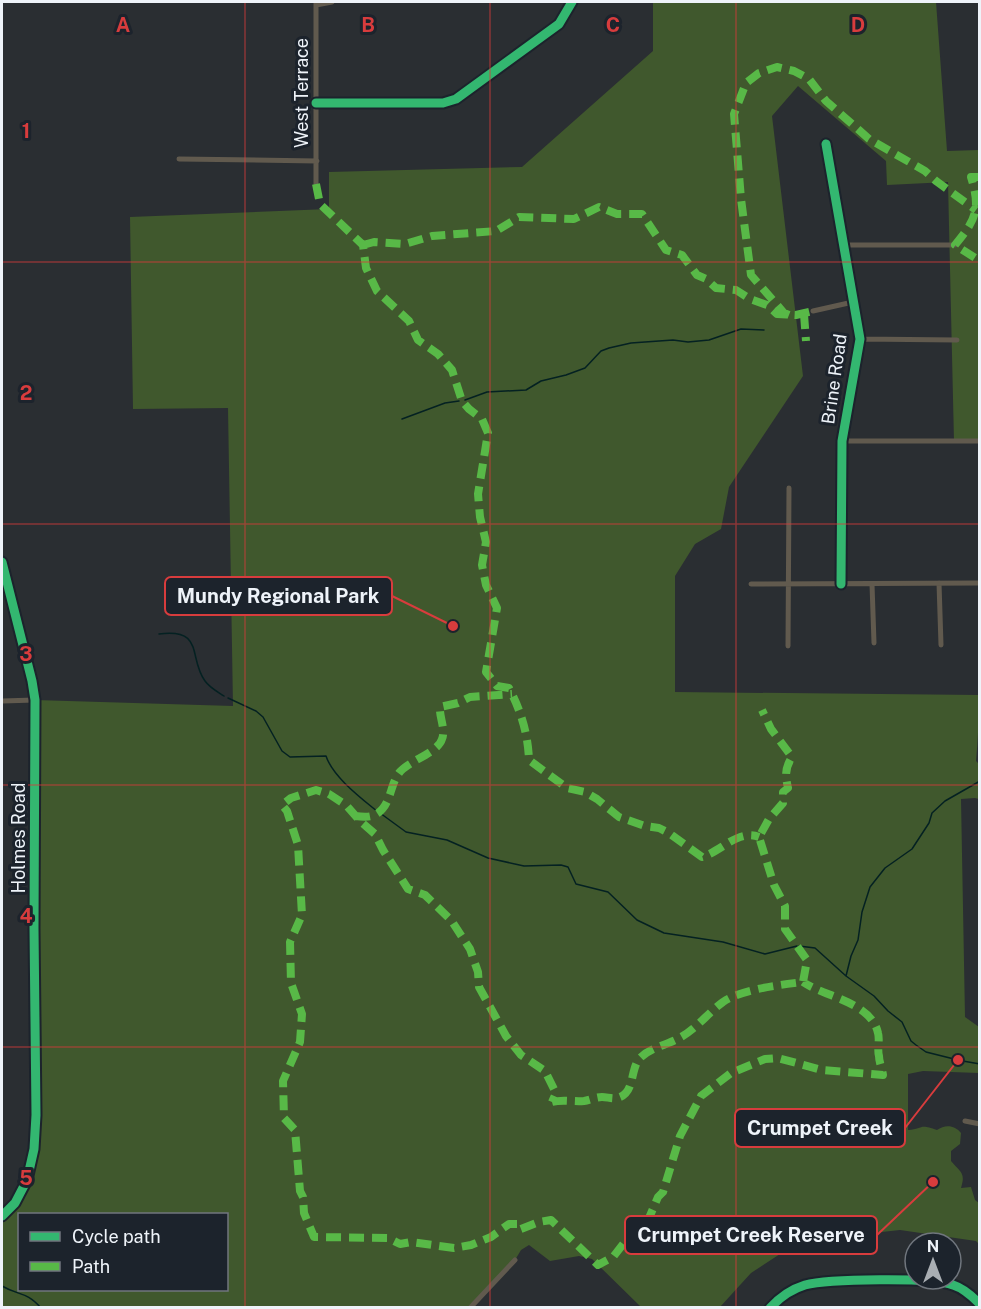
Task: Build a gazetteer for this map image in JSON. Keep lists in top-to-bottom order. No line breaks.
{"streets":{"street":["West Terrace","Brine Road","Holmes Road"]},"places":["Mundy Regional Park","Crumpet Creek","Crumpet Creek Reserve"],"legend":["Cycle path","Path"],"north":"top","grid":{"columns":["A","B","C","D"],"rows":["1","2","3","4","5"]}}
